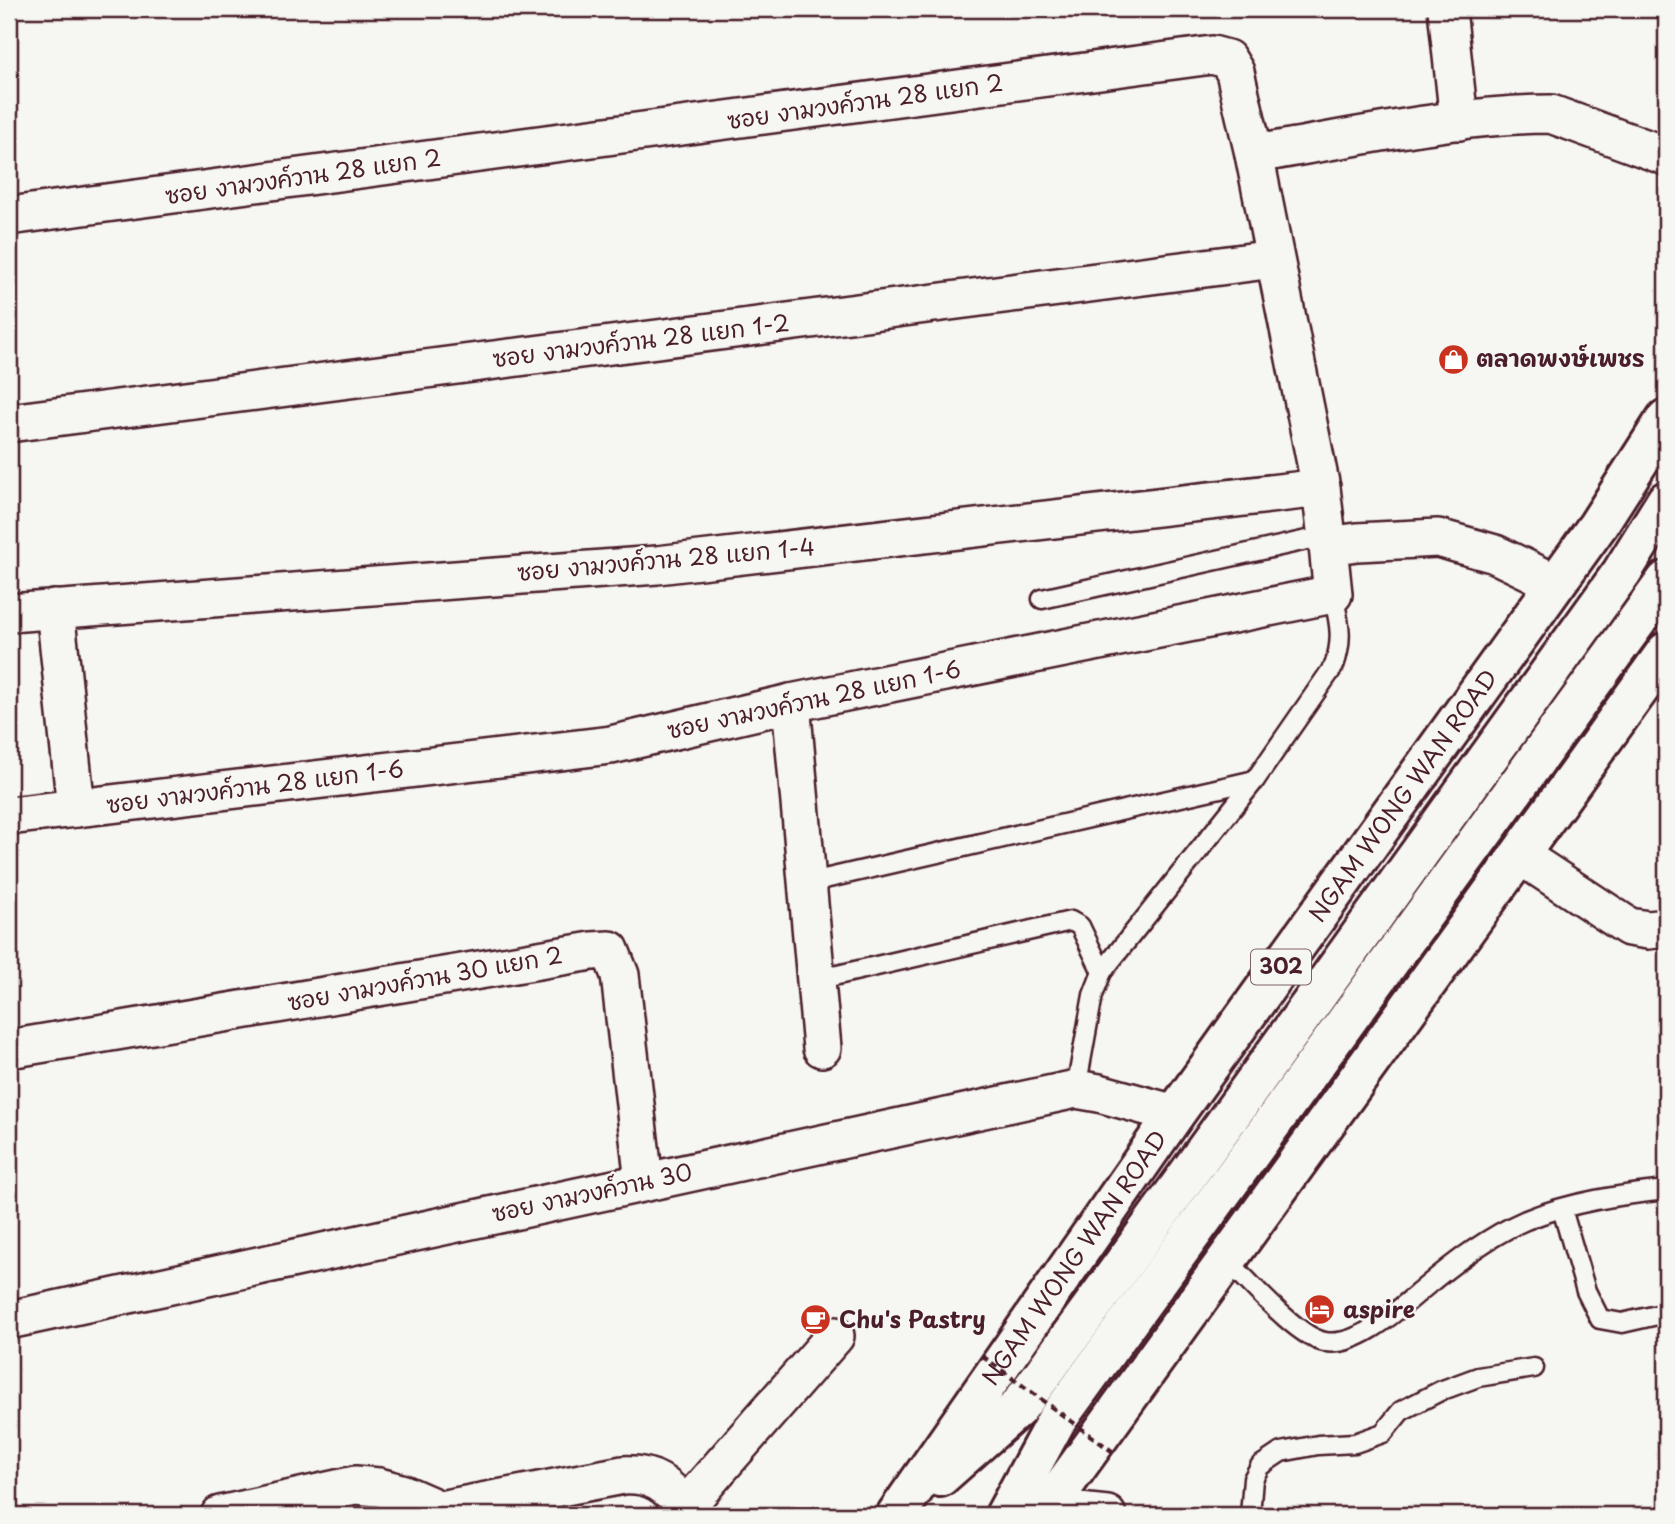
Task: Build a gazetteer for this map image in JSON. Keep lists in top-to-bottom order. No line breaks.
{"streets":{"main road":["NGAM WONG WAN ROAD","302"],"street":["ซอย งามวงค์วาน 28 แยก 2","ซอย งามวงค์วาน 28 แยก 1-2","ซอย งามวงค์วาน 28 แยก 1-4","ซอย งามวงค์วาน 28 แยก 1-6","ซอย งามวงค์วาน 30 แยก 2","ซอย งามวงค์วาน 30"]},"crossings":[["ซอย งามวงค์วาน 28 แยก 2","ซอย งามวงค์วาน 28 แยก 1-2"],["ซอย งามวงค์วาน 28 แยก 2","ซอย งามวงค์วาน 28 แยก 1-4"],["NGAM WONG WAN ROAD","ซอย งามวงค์วาน 30"],["ซอย งามวงค์วาน 30 แยก 2","ซอย งามวงค์วาน 30"]],"places":{"shop":["ตลาดพงษ์เพชร"],"hotel":["aspire"],"cafe":["Chu's Pastry"]}}
